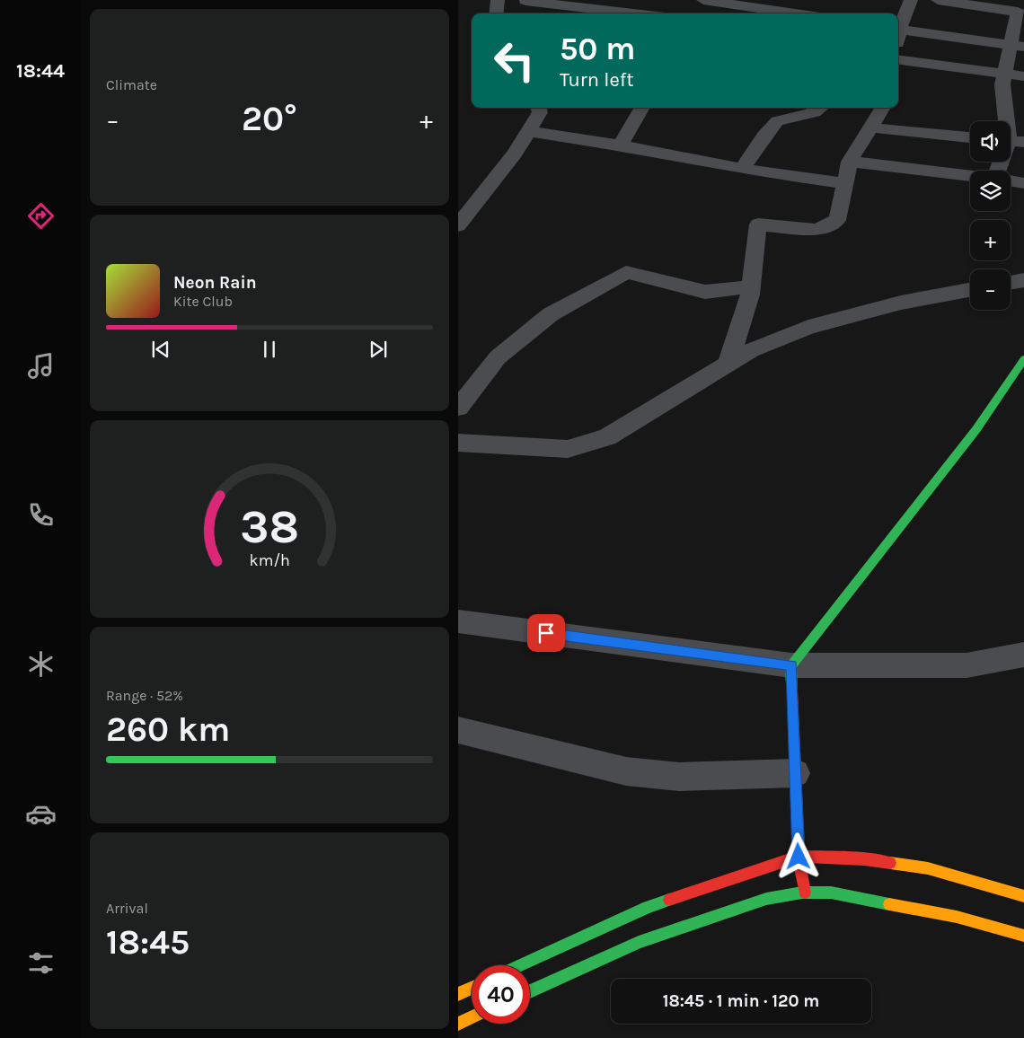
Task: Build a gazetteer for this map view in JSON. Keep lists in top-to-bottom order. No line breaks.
{"page":{"tabs":"18:44","tile":["Climate",["Range · 52%","260 km"],["Arrival","18:45"]],"turn":["50 m","Turn left"],"heat":["−","20°","+"],"map_buttons":["+","−"],"song":["Neon Rain","Kite Club"],"limit":"40","trip":"18:45 · 1 min · 120 m","gauge":["38","km/h"]}}
